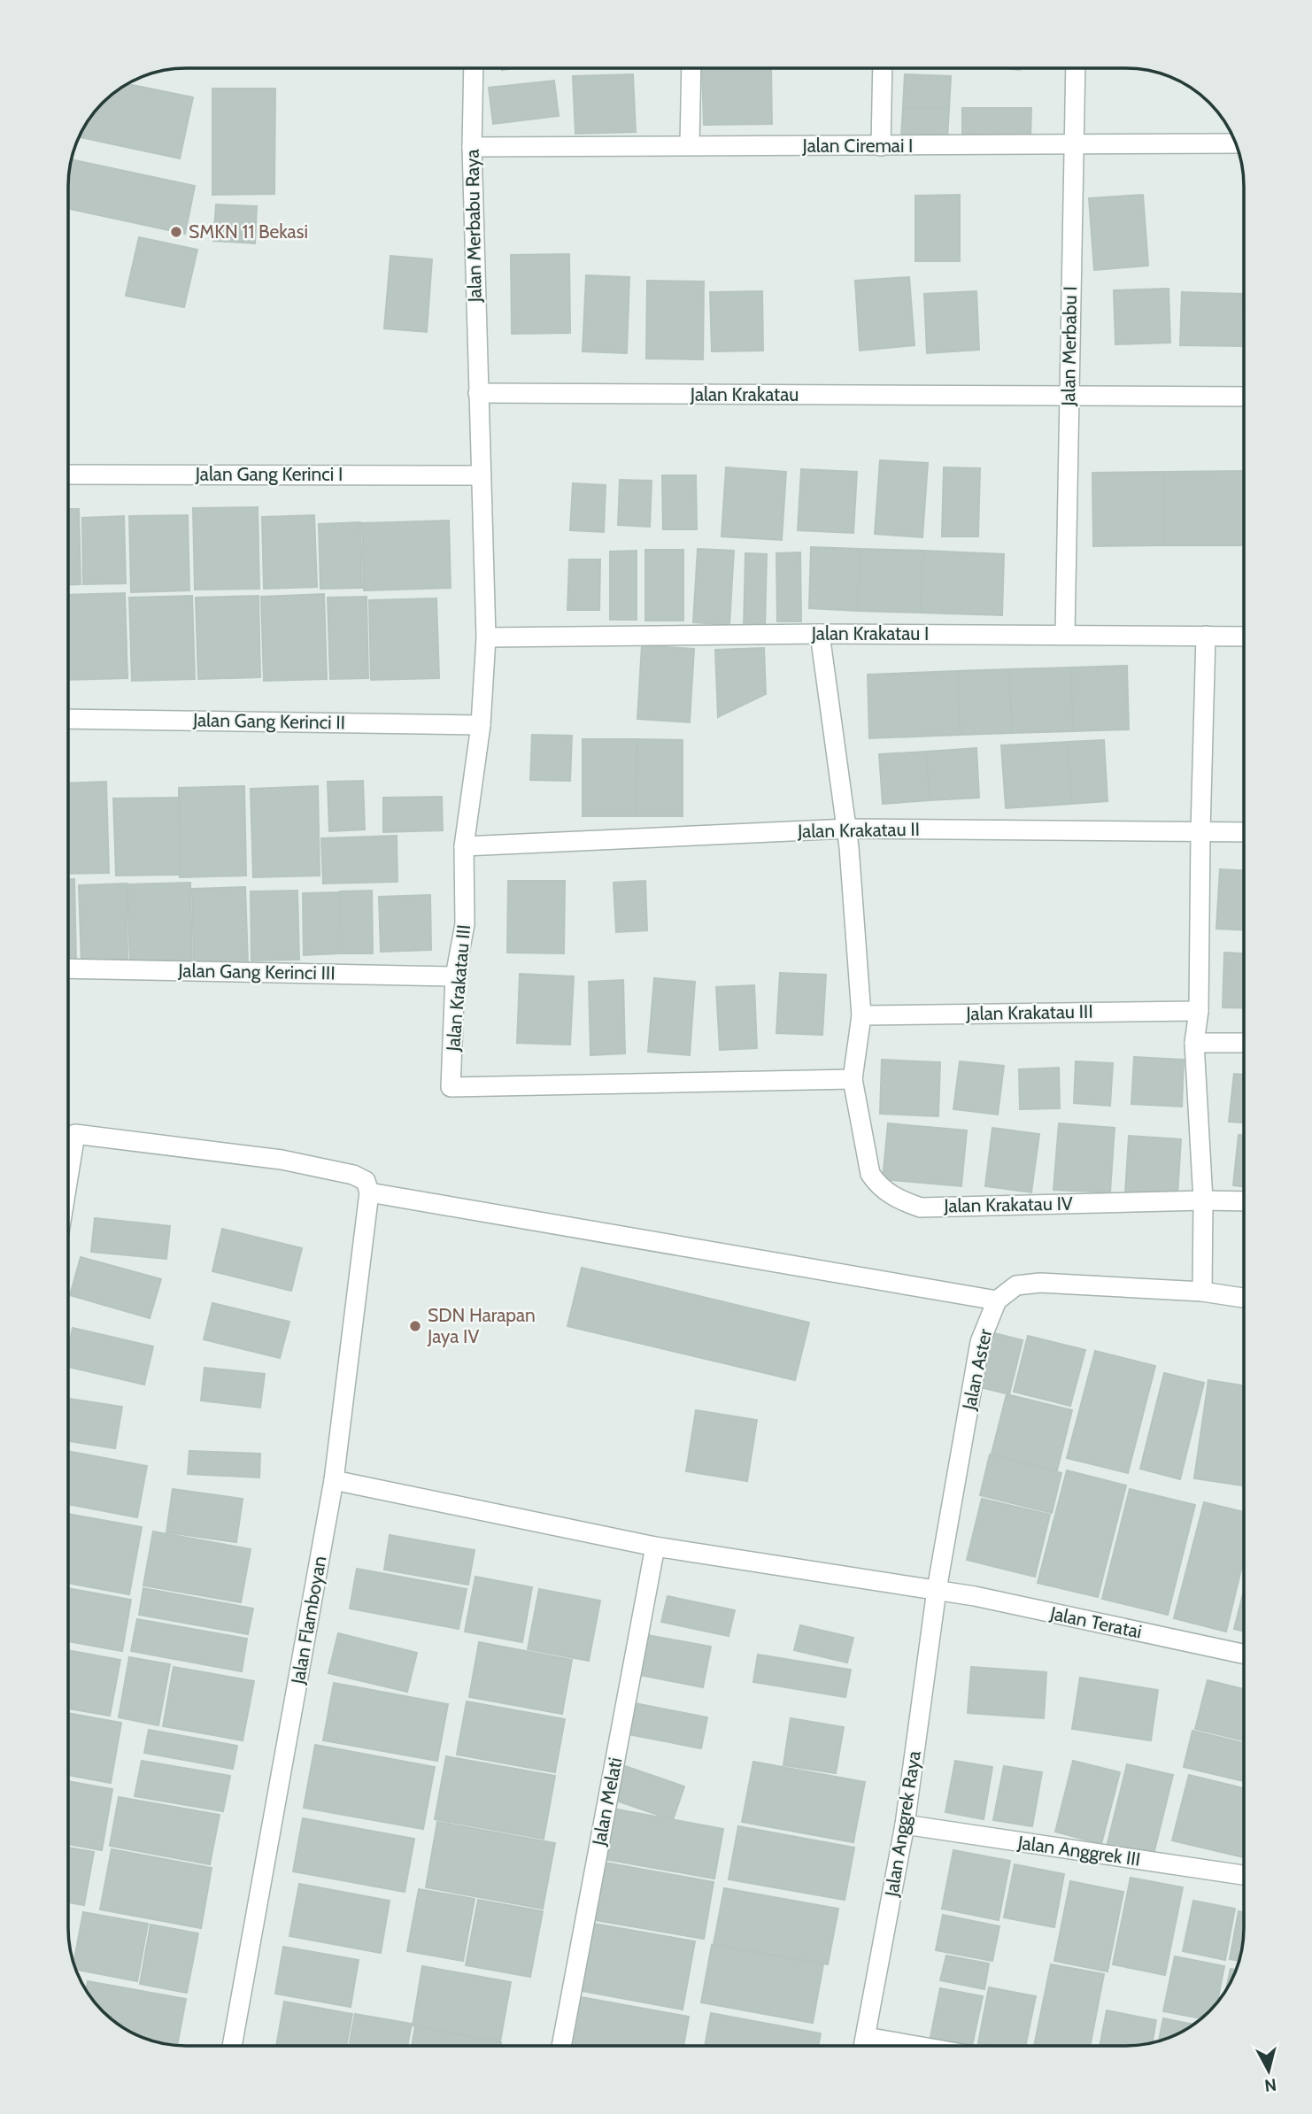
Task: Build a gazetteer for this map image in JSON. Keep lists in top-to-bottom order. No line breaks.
{"streets":{"street":["Jalan Ciremai I","Jalan Merbabu Raya","Jalan Merbabu I","Jalan Krakatau","Jalan Gang Kerinci I","Jalan Krakatau I","Jalan Gang Kerinci II","Jalan Krakatau II","Jalan Gang Kerinci III","Jalan Krakatau III","Jalan Krakatau IV","Jalan Aster","Jalan Flamboyan","Jalan Teratai","Jalan Melati","Jalan Anggrek Raya","Jalan Anggrek III"]},"crossings":[["Jalan Ciremai I","Jalan Merbabu Raya"],["Jalan Ciremai I","Jalan Merbabu I"],["Jalan Merbabu Raya","Jalan Krakatau"],["Jalan Merbabu I","Jalan Krakatau"],["Jalan Merbabu I","Jalan Krakatau I"],["Jalan Krakatau I","Jalan Krakatau III"],["Jalan Krakatau I","Jalan Krakatau IV"],["Jalan Gang Kerinci II","Jalan Krakatau III"],["Jalan Krakatau II","Jalan Krakatau III"],["Jalan Krakatau II","Jalan Krakatau IV"],["Jalan Gang Kerinci III","Jalan Krakatau III"],["Jalan Krakatau III","Jalan Krakatau IV"],["Jalan Aster","Jalan Teratai"],["Jalan Aster","Jalan Anggrek Raya"],["Jalan Flamboyan","Jalan Teratai"],["Jalan Teratai","Jalan Melati"],["Jalan Teratai","Jalan Anggrek Raya"],["Jalan Anggrek Raya","Jalan Anggrek III"]],"places":["SMKN 11 Bekasi","SDN Harapan Jaya IV"],"north":"bottom"}
